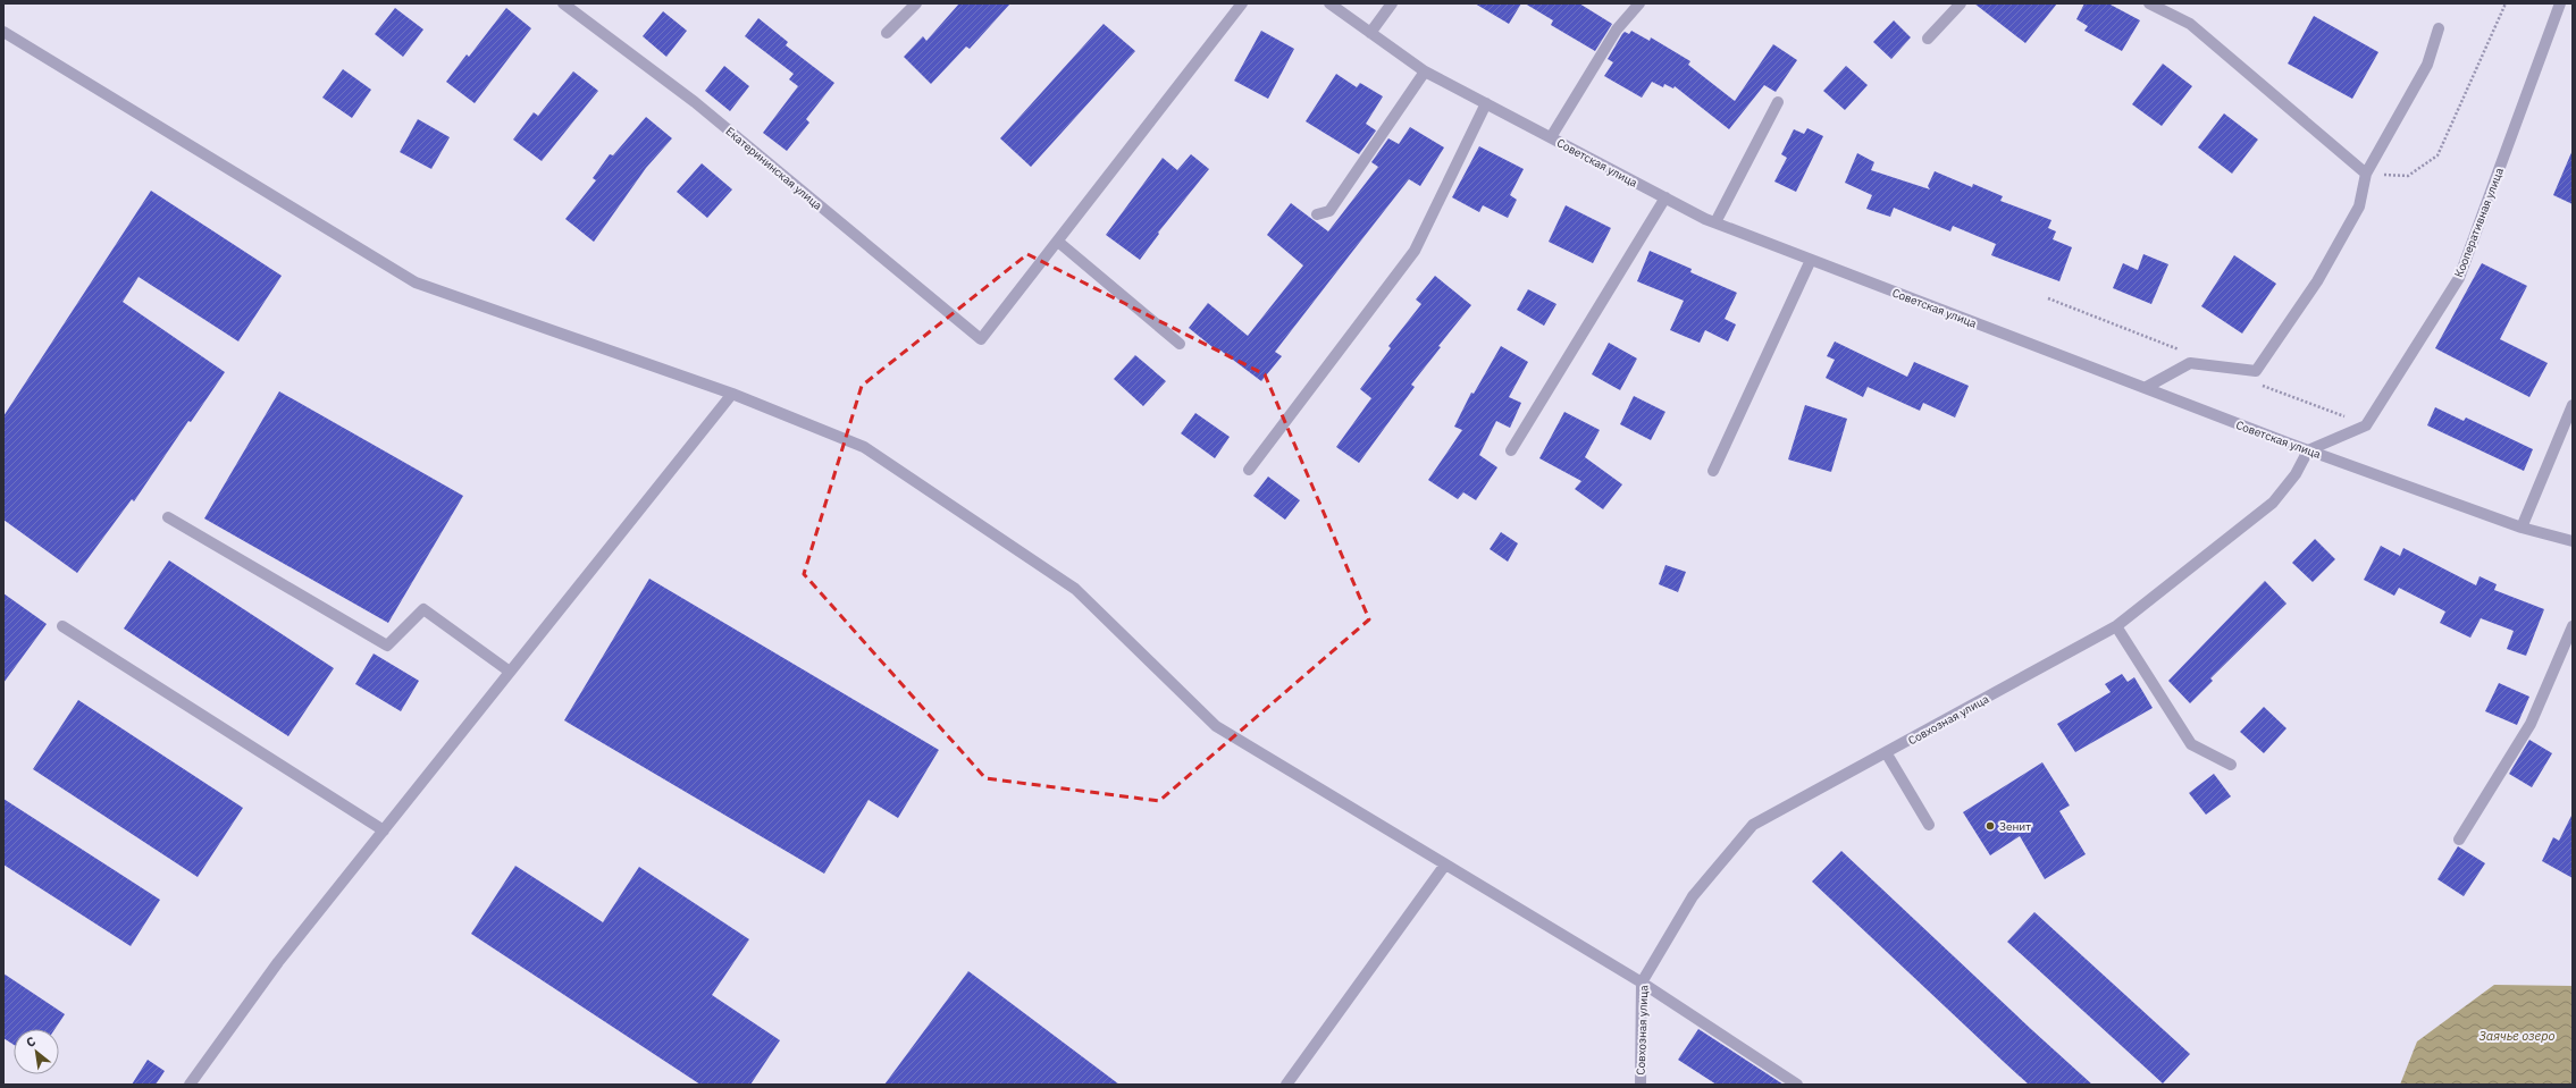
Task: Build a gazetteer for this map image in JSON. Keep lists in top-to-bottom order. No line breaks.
{"streets":{"street":["Советская улица","Екатерининская улица","Кооперативная улица","Совхозная улица"]},"crossings":[["Советская улица","Кооперативная улица"],["Советская улица","Совхозная улица"],["Кооперативная улица","Совхозная улица"]],"water":["Заячье озеро"],"places":["Зенит"],"north":"top left"}
